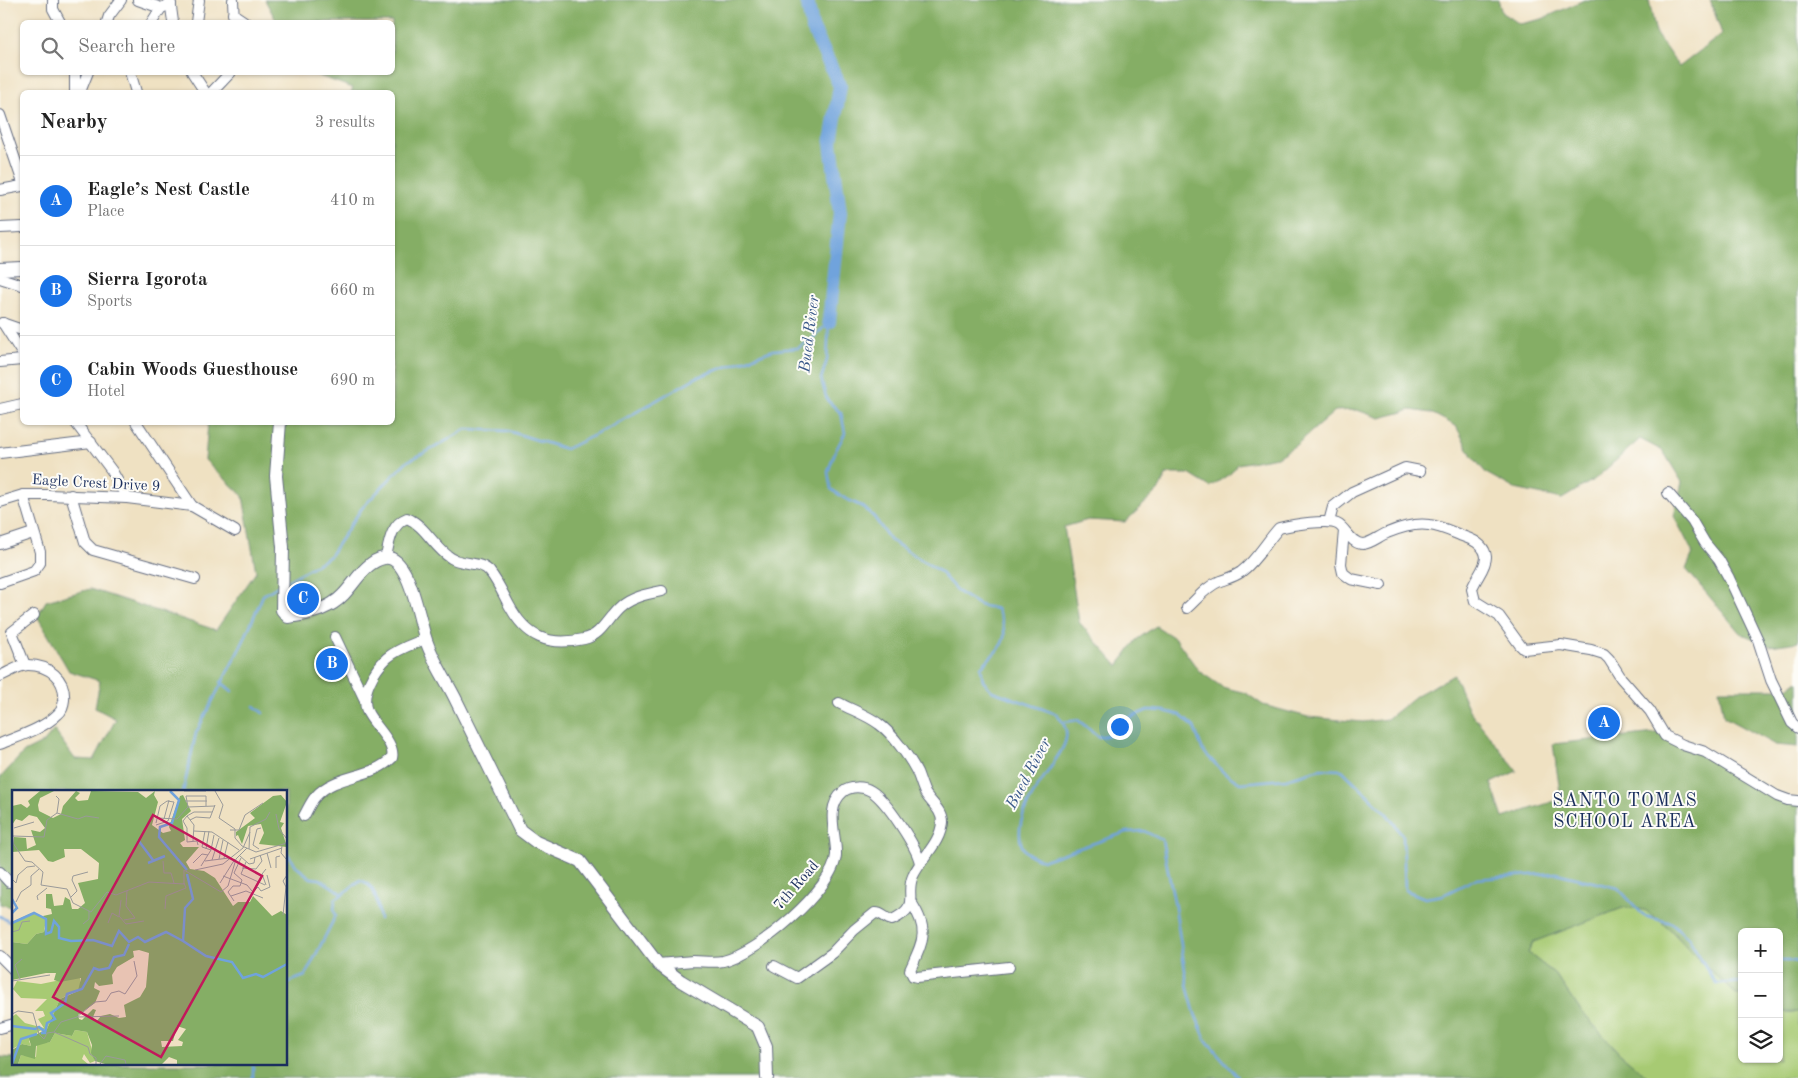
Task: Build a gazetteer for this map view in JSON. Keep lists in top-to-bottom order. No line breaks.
{"streets":{"street":["Eagle Crest Drive 9","7th Road"]},"districts":["SANTO TOMAS SCHOOL AREA"],"water":["Bued River"],"page":{"search":"Search here","heading":["Nearby","3 results"],"list":[{"mark":"A","name":"Eagle’s Nest Castle","note":"Place","value":"410 m"},{"mark":"B","name":"Sierra Igorota","note":"Sports","value":"660 m"},{"mark":"C","name":"Cabin Woods Guesthouse","note":"Hotel","value":"690 m"}],"pins":["C","B","A"],"map_buttons":["+","−"]}}
